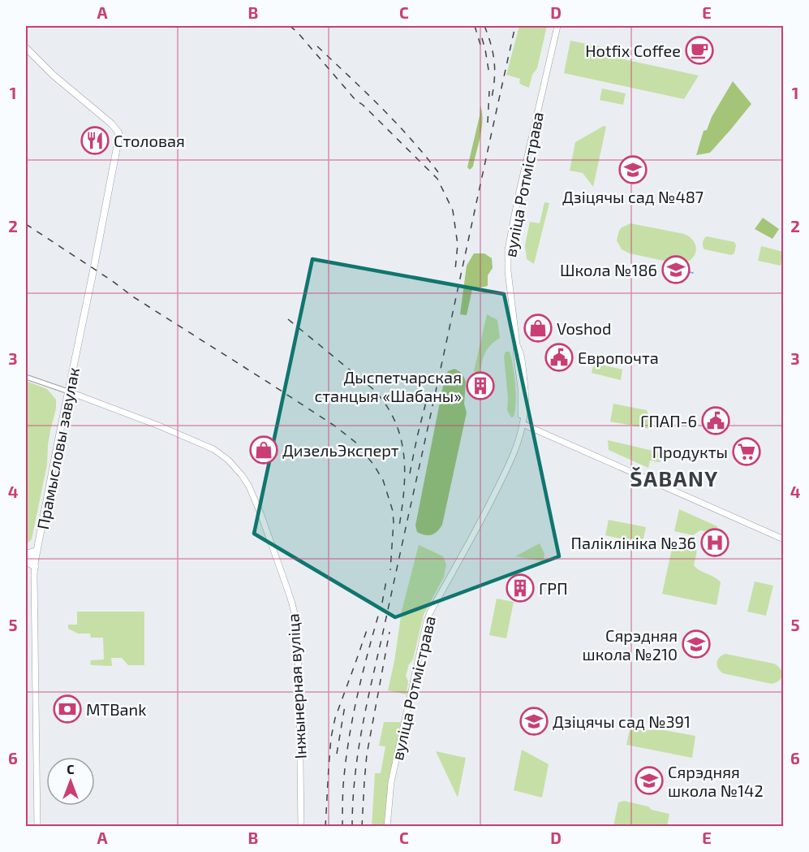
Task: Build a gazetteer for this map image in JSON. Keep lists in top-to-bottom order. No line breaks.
{"streets":{"main road":["Прамысловы завулак"],"street":["вуліца Ротмістрава","Інжынерная вуліца"]},"crossings":[["Прамысловы завулак","Інжынерная вуліца"]],"districts":["ŠABANY"],"places":{"cafe":["Hotfix Coffee"],"restaurant":["Столовая"],"school or university":["Дзіцячы сад №487","Школа №186","Сярэдняя школа №210","Дзіцячы сад №391","Сярэдняя школа №142"],"shop":["Voshod","ДизельЭксперт"],"public building":["Европочта","ГПАП-6"],"building":["Дыспетчарская станцыя «Шабаны»","ГРП"],"supermarket":["Продукты"],"hospital":["Паліклініка №36"],"bank":["MTBank"]},"north":"top","grid":{"columns":["A","B","C","D","E"],"rows":["1","2","3","4","5","6"]}}
